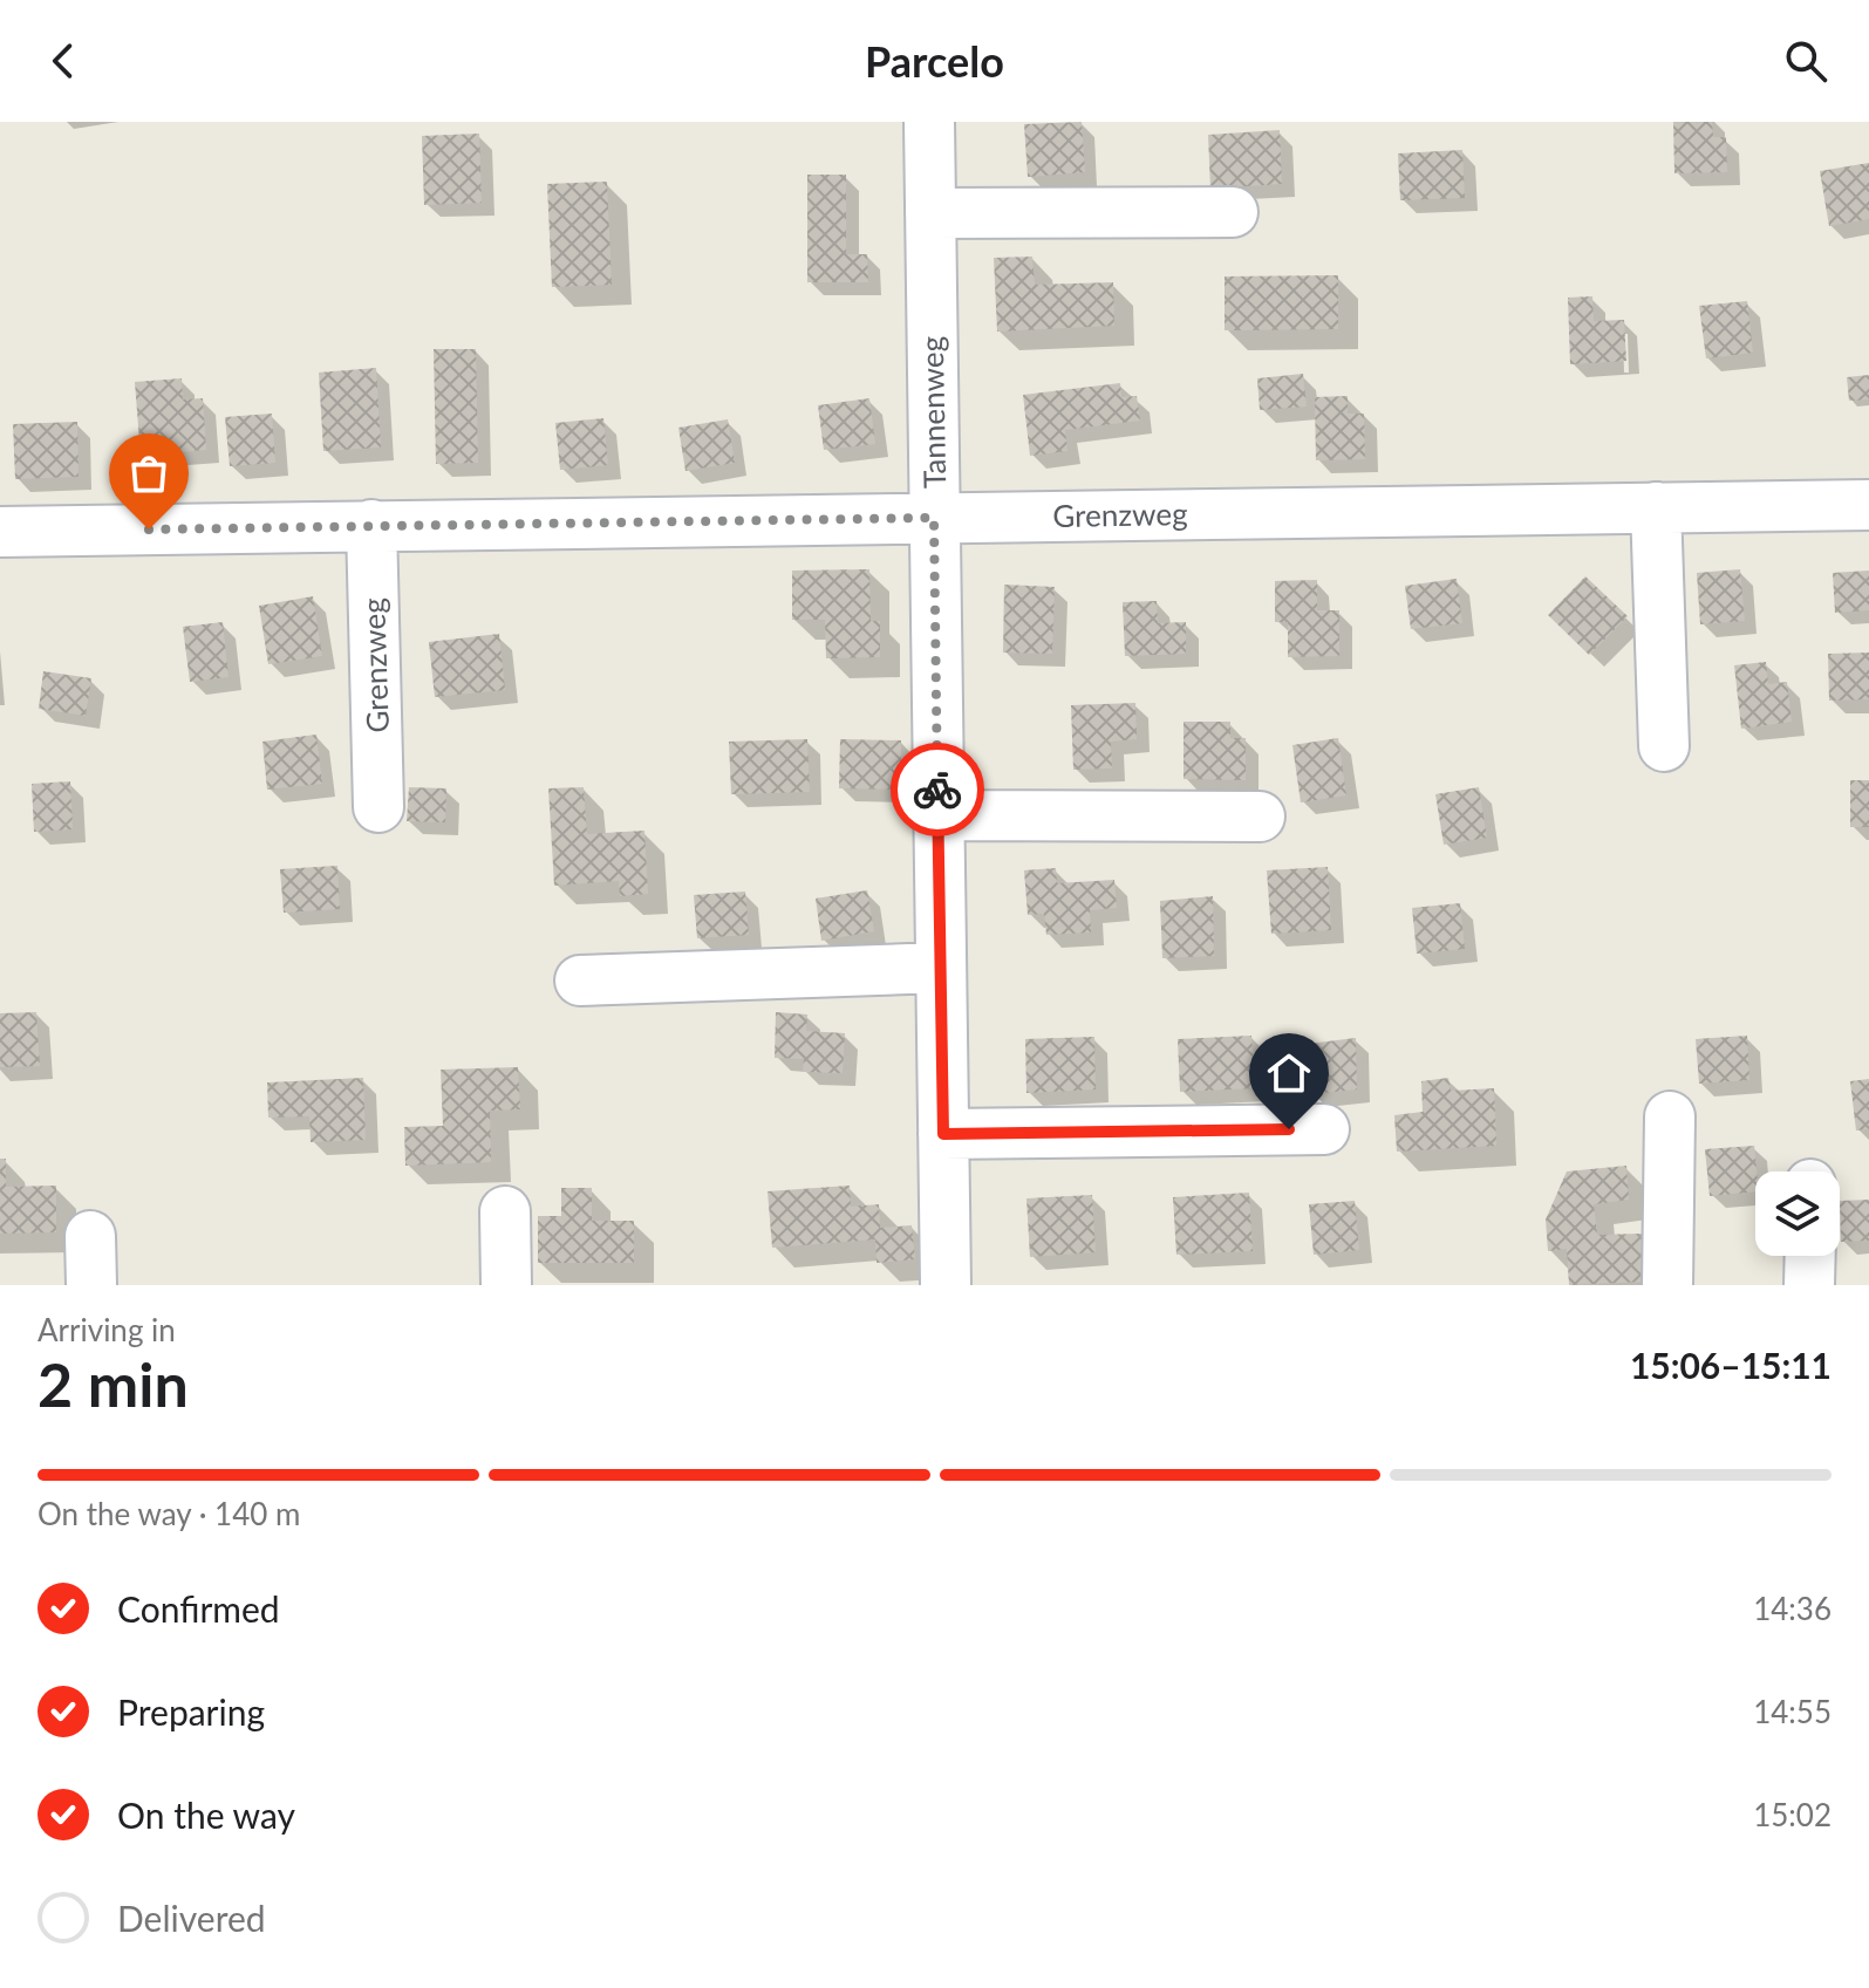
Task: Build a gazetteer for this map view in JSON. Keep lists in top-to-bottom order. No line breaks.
{"streets":{"street":["Tannenweg","Grenzweg"]},"crossings":[["Tannenweg","Grenzweg"]],"page":{"header":"Parcelo","heading":["2 min","Arriving in","15:06–15:11"],"bar":"On the way · 140 m","list":[["Confirmed","14:36"],["Preparing","14:55"],["On the way","15:02"],"Delivered"]}}
